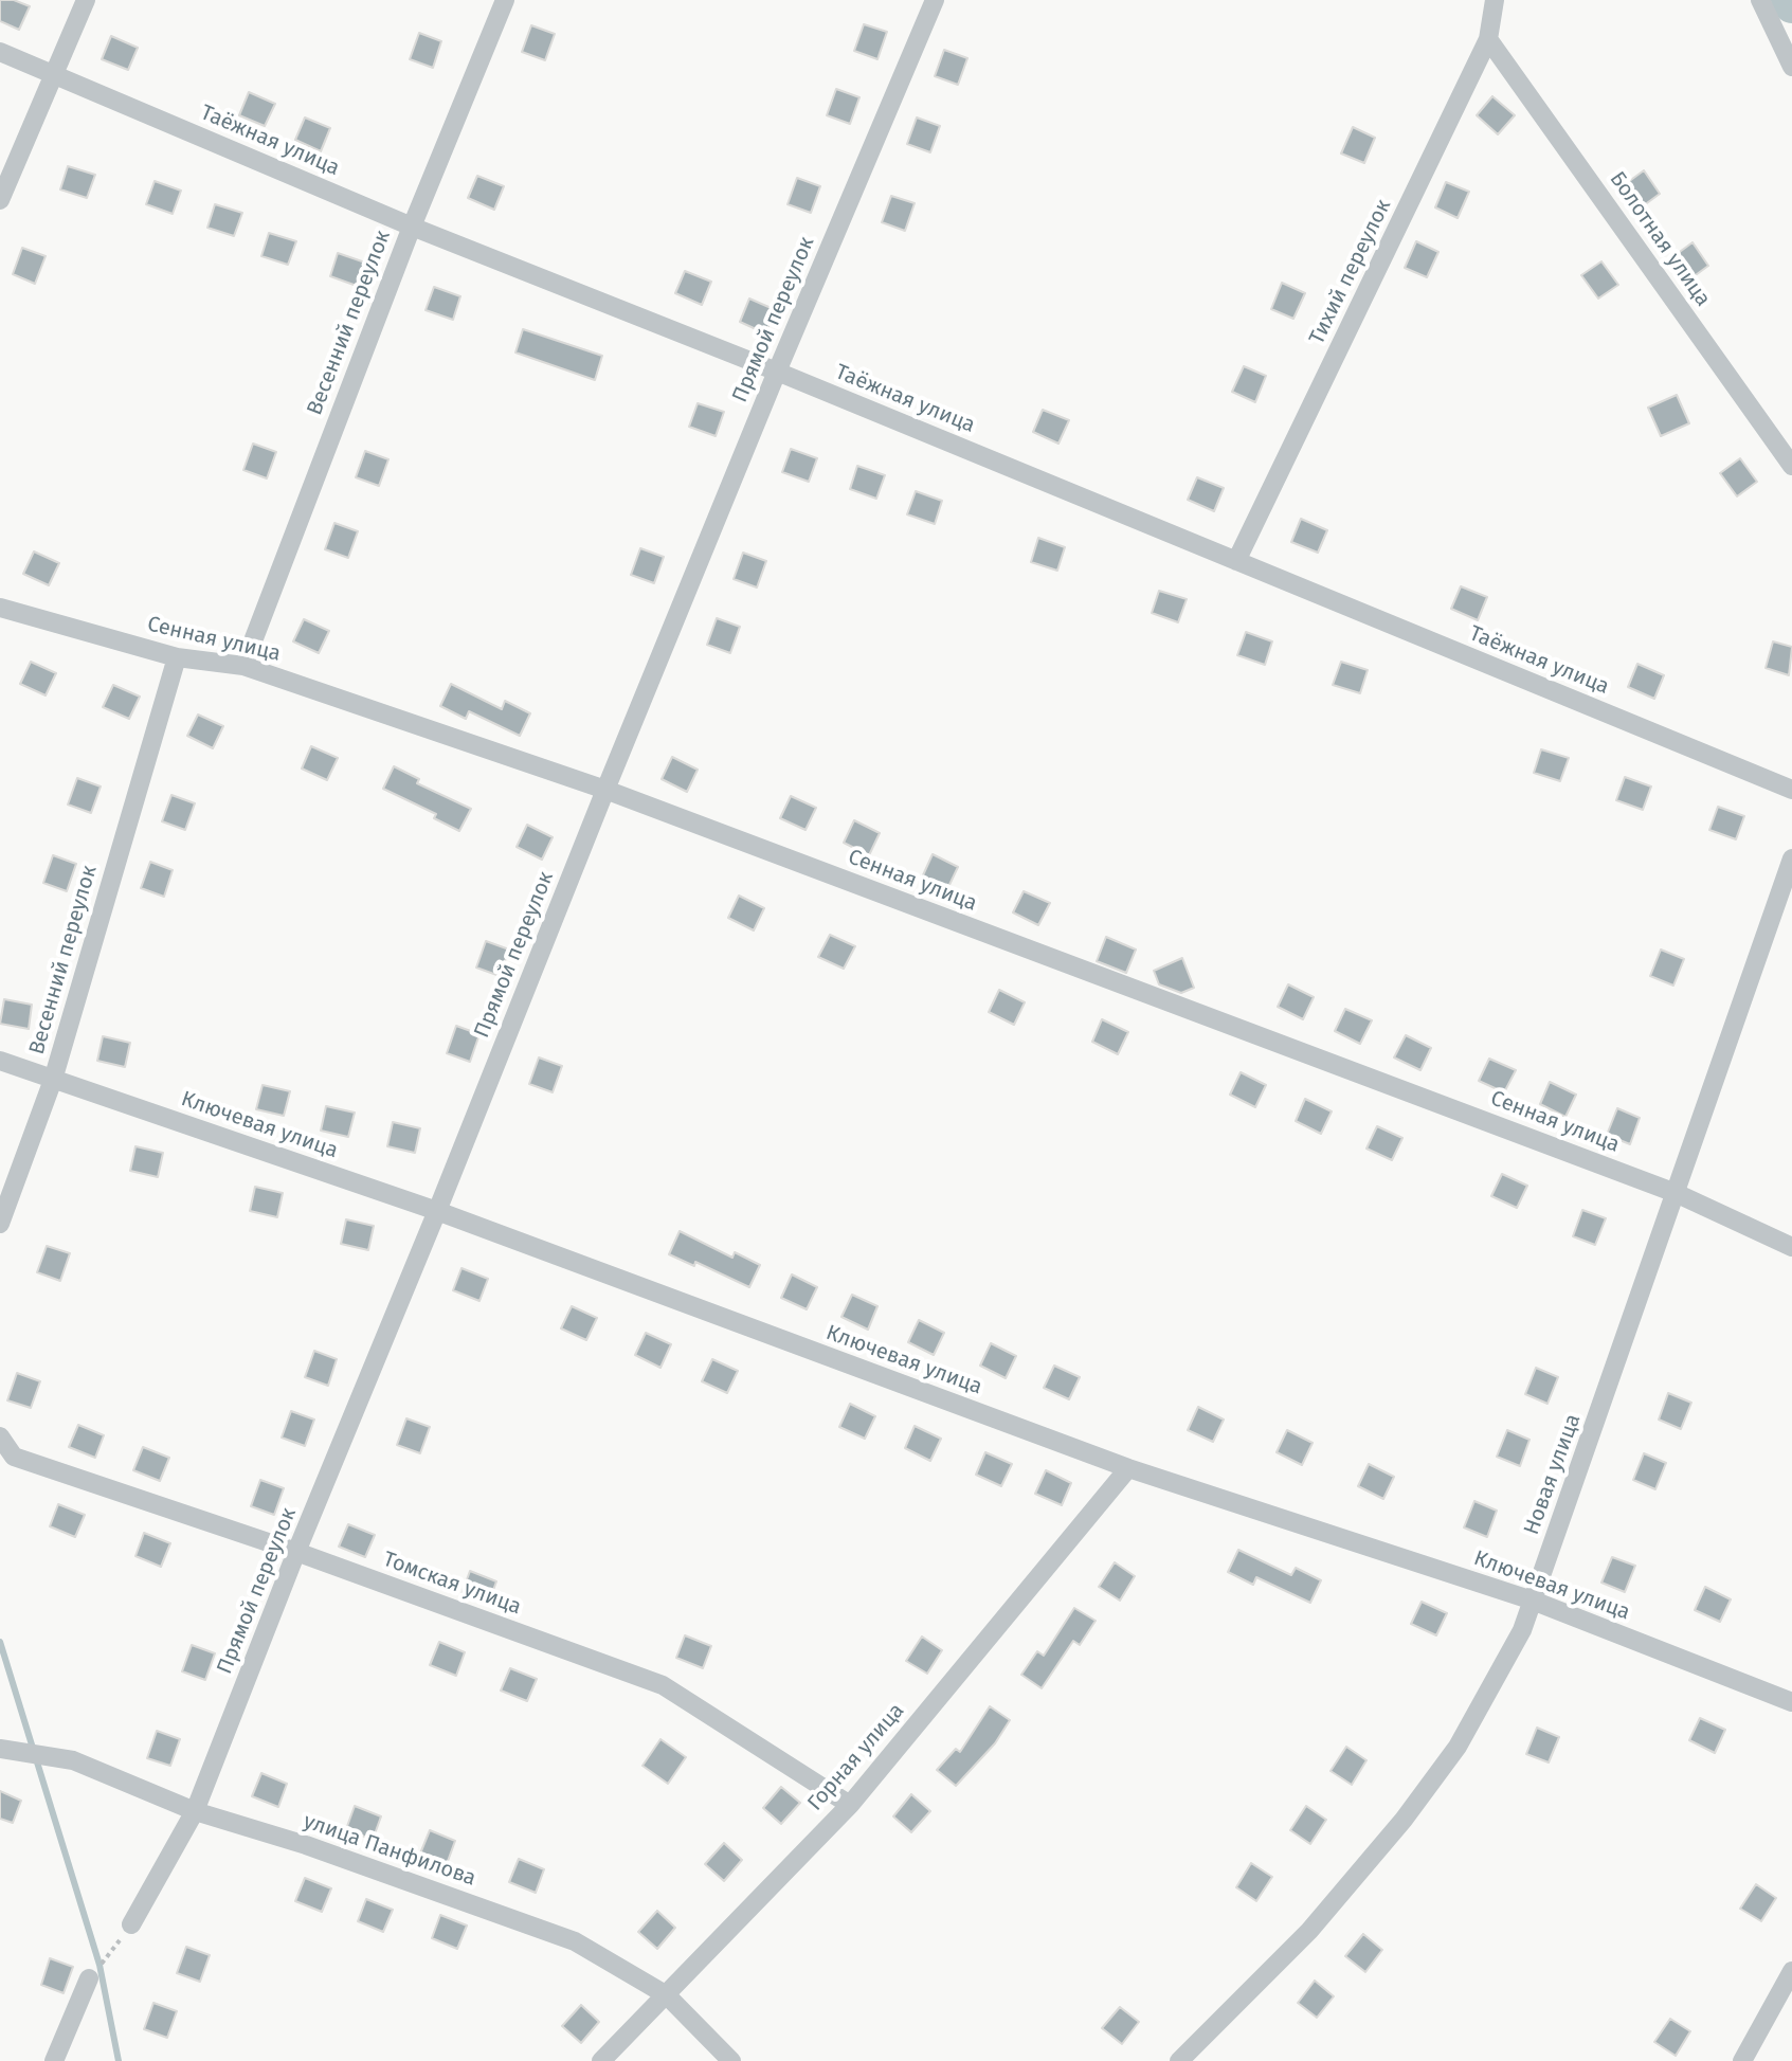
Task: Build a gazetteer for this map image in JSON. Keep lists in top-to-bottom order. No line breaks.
{"streets":{"street":["Таёжная улица","Болотная улица","Тихий переулок","Прямой переулок","Весенний переулок","Сенная улица","Ключевая улица","Новая улица","Томская улица","Горная улица","улица Панфилова"]},"crossings":[["Таёжная улица","Тихий переулок"],["Таёжная улица","Прямой переулок"],["Таёжная улица","Весенний переулок"],["Болотная улица","Тихий переулок"],["Прямой переулок","Сенная улица"],["Прямой переулок","Ключевая улица"],["Прямой переулок","Томская улица"],["Прямой переулок","улица Панфилова"],["Весенний переулок","Сенная улица"],["Весенний переулок","Ключевая улица"],["Сенная улица","Новая улица"],["Ключевая улица","Новая улица"],["Ключевая улица","Горная улица"],["Томская улица","Горная улица"],["Горная улица","улица Панфилова"]]}
